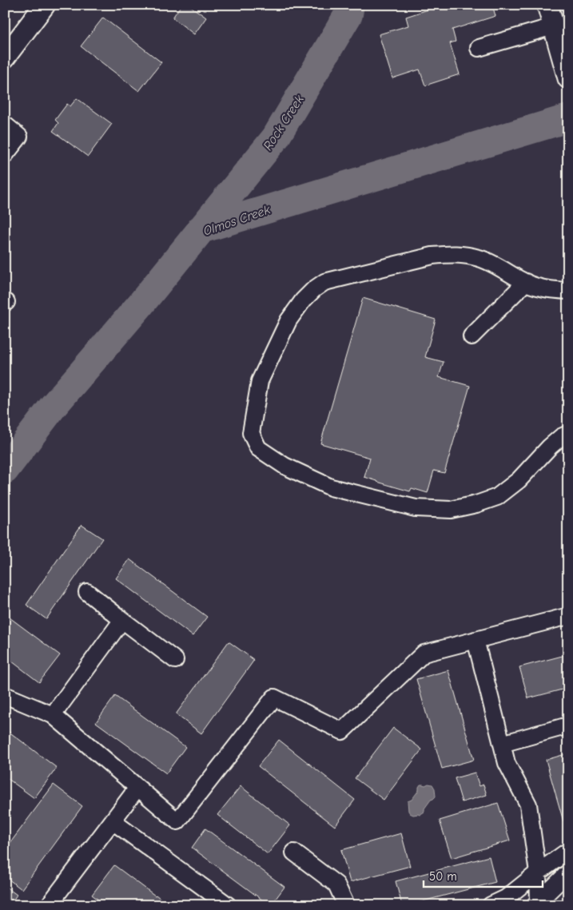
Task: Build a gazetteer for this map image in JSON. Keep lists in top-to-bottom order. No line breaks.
{"water":["Rock Creek","Olmos Creek"],"scale_bar":"50 m"}
